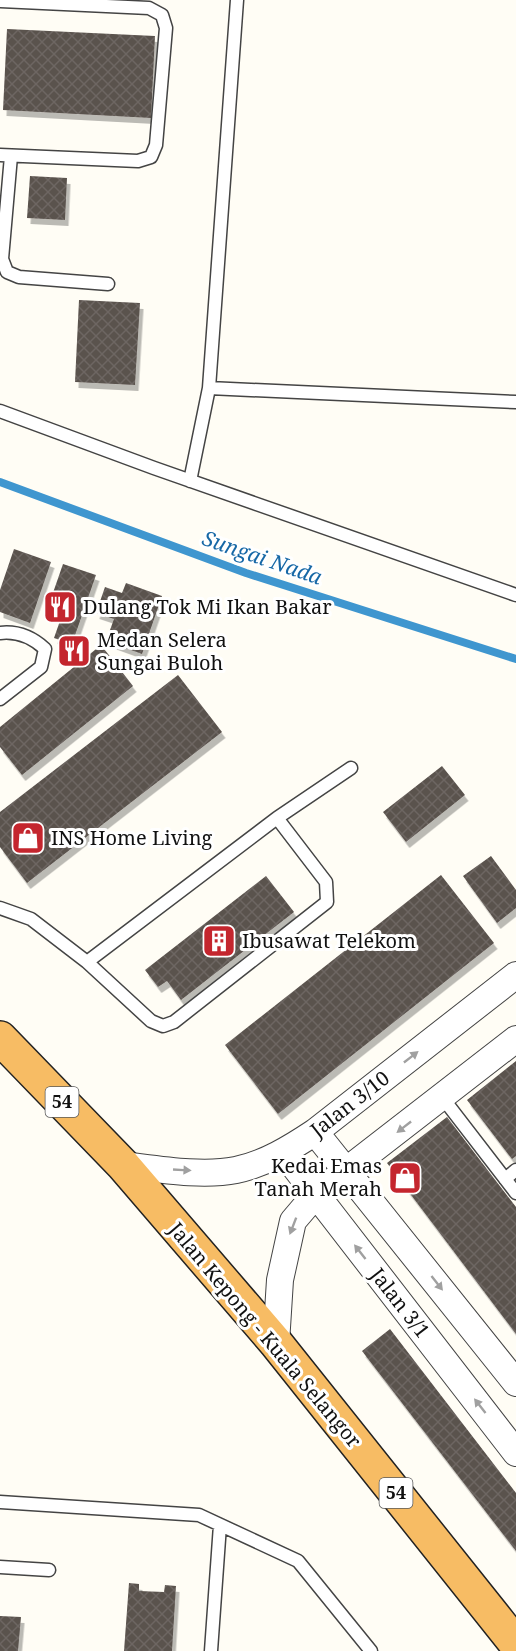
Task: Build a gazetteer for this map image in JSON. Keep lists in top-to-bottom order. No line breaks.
{"streets":{"highway":["54","Jalan Kepong - Kuala Selangor"],"street":["Jalan 3/10","Jalan 3/1"]},"crossings":[["Jalan 3/10","Jalan 3/1"],["Jalan 3/10","Jalan Kepong - Kuala Selangor"]],"water":["Sungai Nada"],"places":{"restaurant":["Dulang Tok Mi Ikan Bakar","Medan Selera Sungai Buloh"],"shop":["INS Home Living","Kedai Emas Tanah Merah"],"building":["Ibusawat Telekom"]}}
